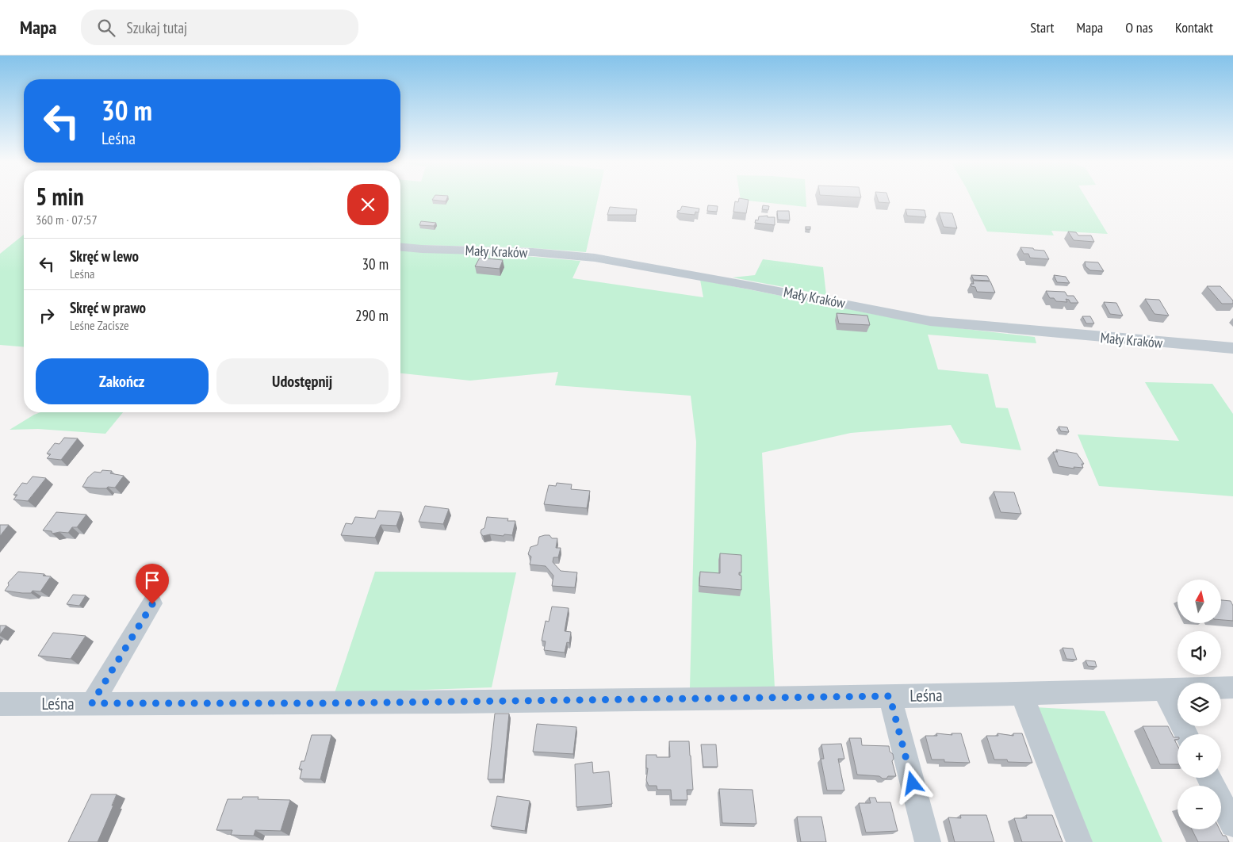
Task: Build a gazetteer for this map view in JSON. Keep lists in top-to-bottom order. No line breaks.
{"streets":{"street":["Mały Kraków","Leśna"]},"north":"top","page":{"header":"Mapa","search":"Szukaj tutaj","nav":["Start","Mapa","O nas","Kontakt"],"turn":["30 m","Leśna"],"heading":["5 min","360 m · 07:57"],"list":[{"name":"Skręć w lewo","note":"Leśna","value":"30 m"},{"name":"Skręć w prawo","note":"Leśne Zacisze","value":"290 m"}],"buttons":["Zakończ","Udostępnij"],"map_buttons":["+","−"]}}
